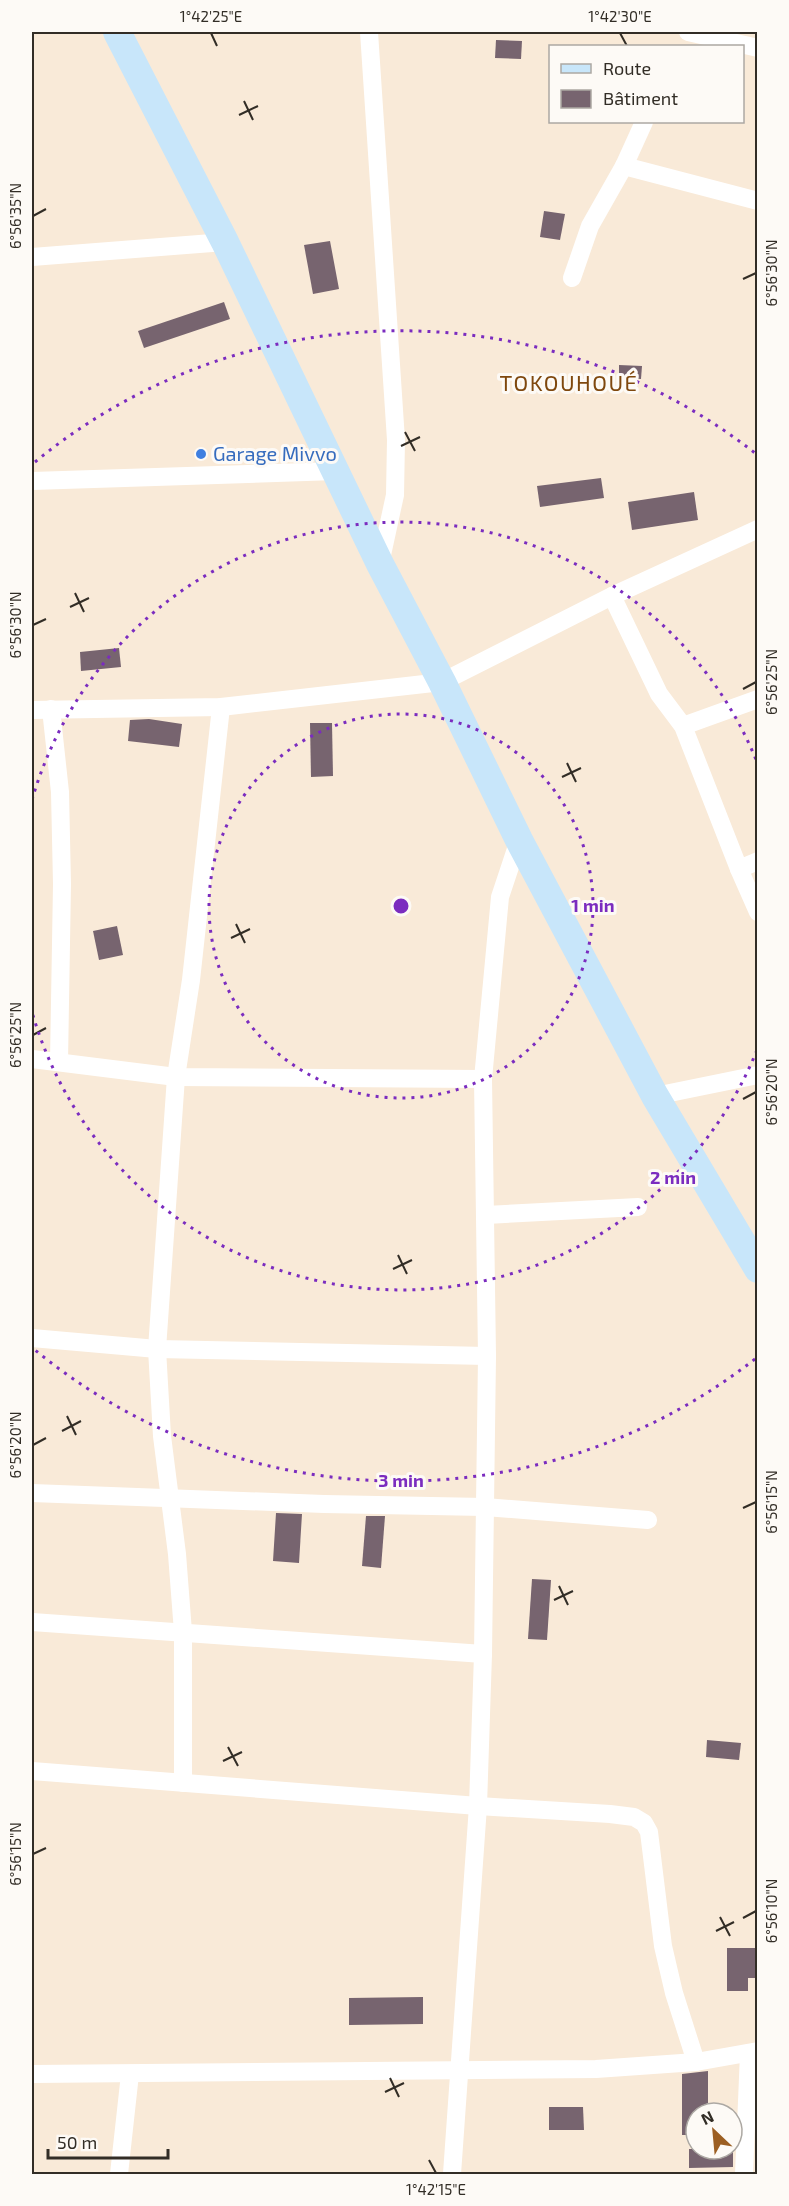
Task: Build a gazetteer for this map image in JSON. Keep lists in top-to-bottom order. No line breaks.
{"districts":["TOKOUHOUÉ"],"places":["Garage Mivvo"],"legend":["Route","Bâtiment"],"scale_bar":"50 m","north":"top left","coordinates":["1°42'25\"E","1°42'30\"E","6°56'35\"N","6°56'30\"N","6°56'25\"N","6°56'20\"N","6°56'15\"N","6°56'10\"N","1°42'15\"E"],"rings":["1 min","2 min","3 min"]}
